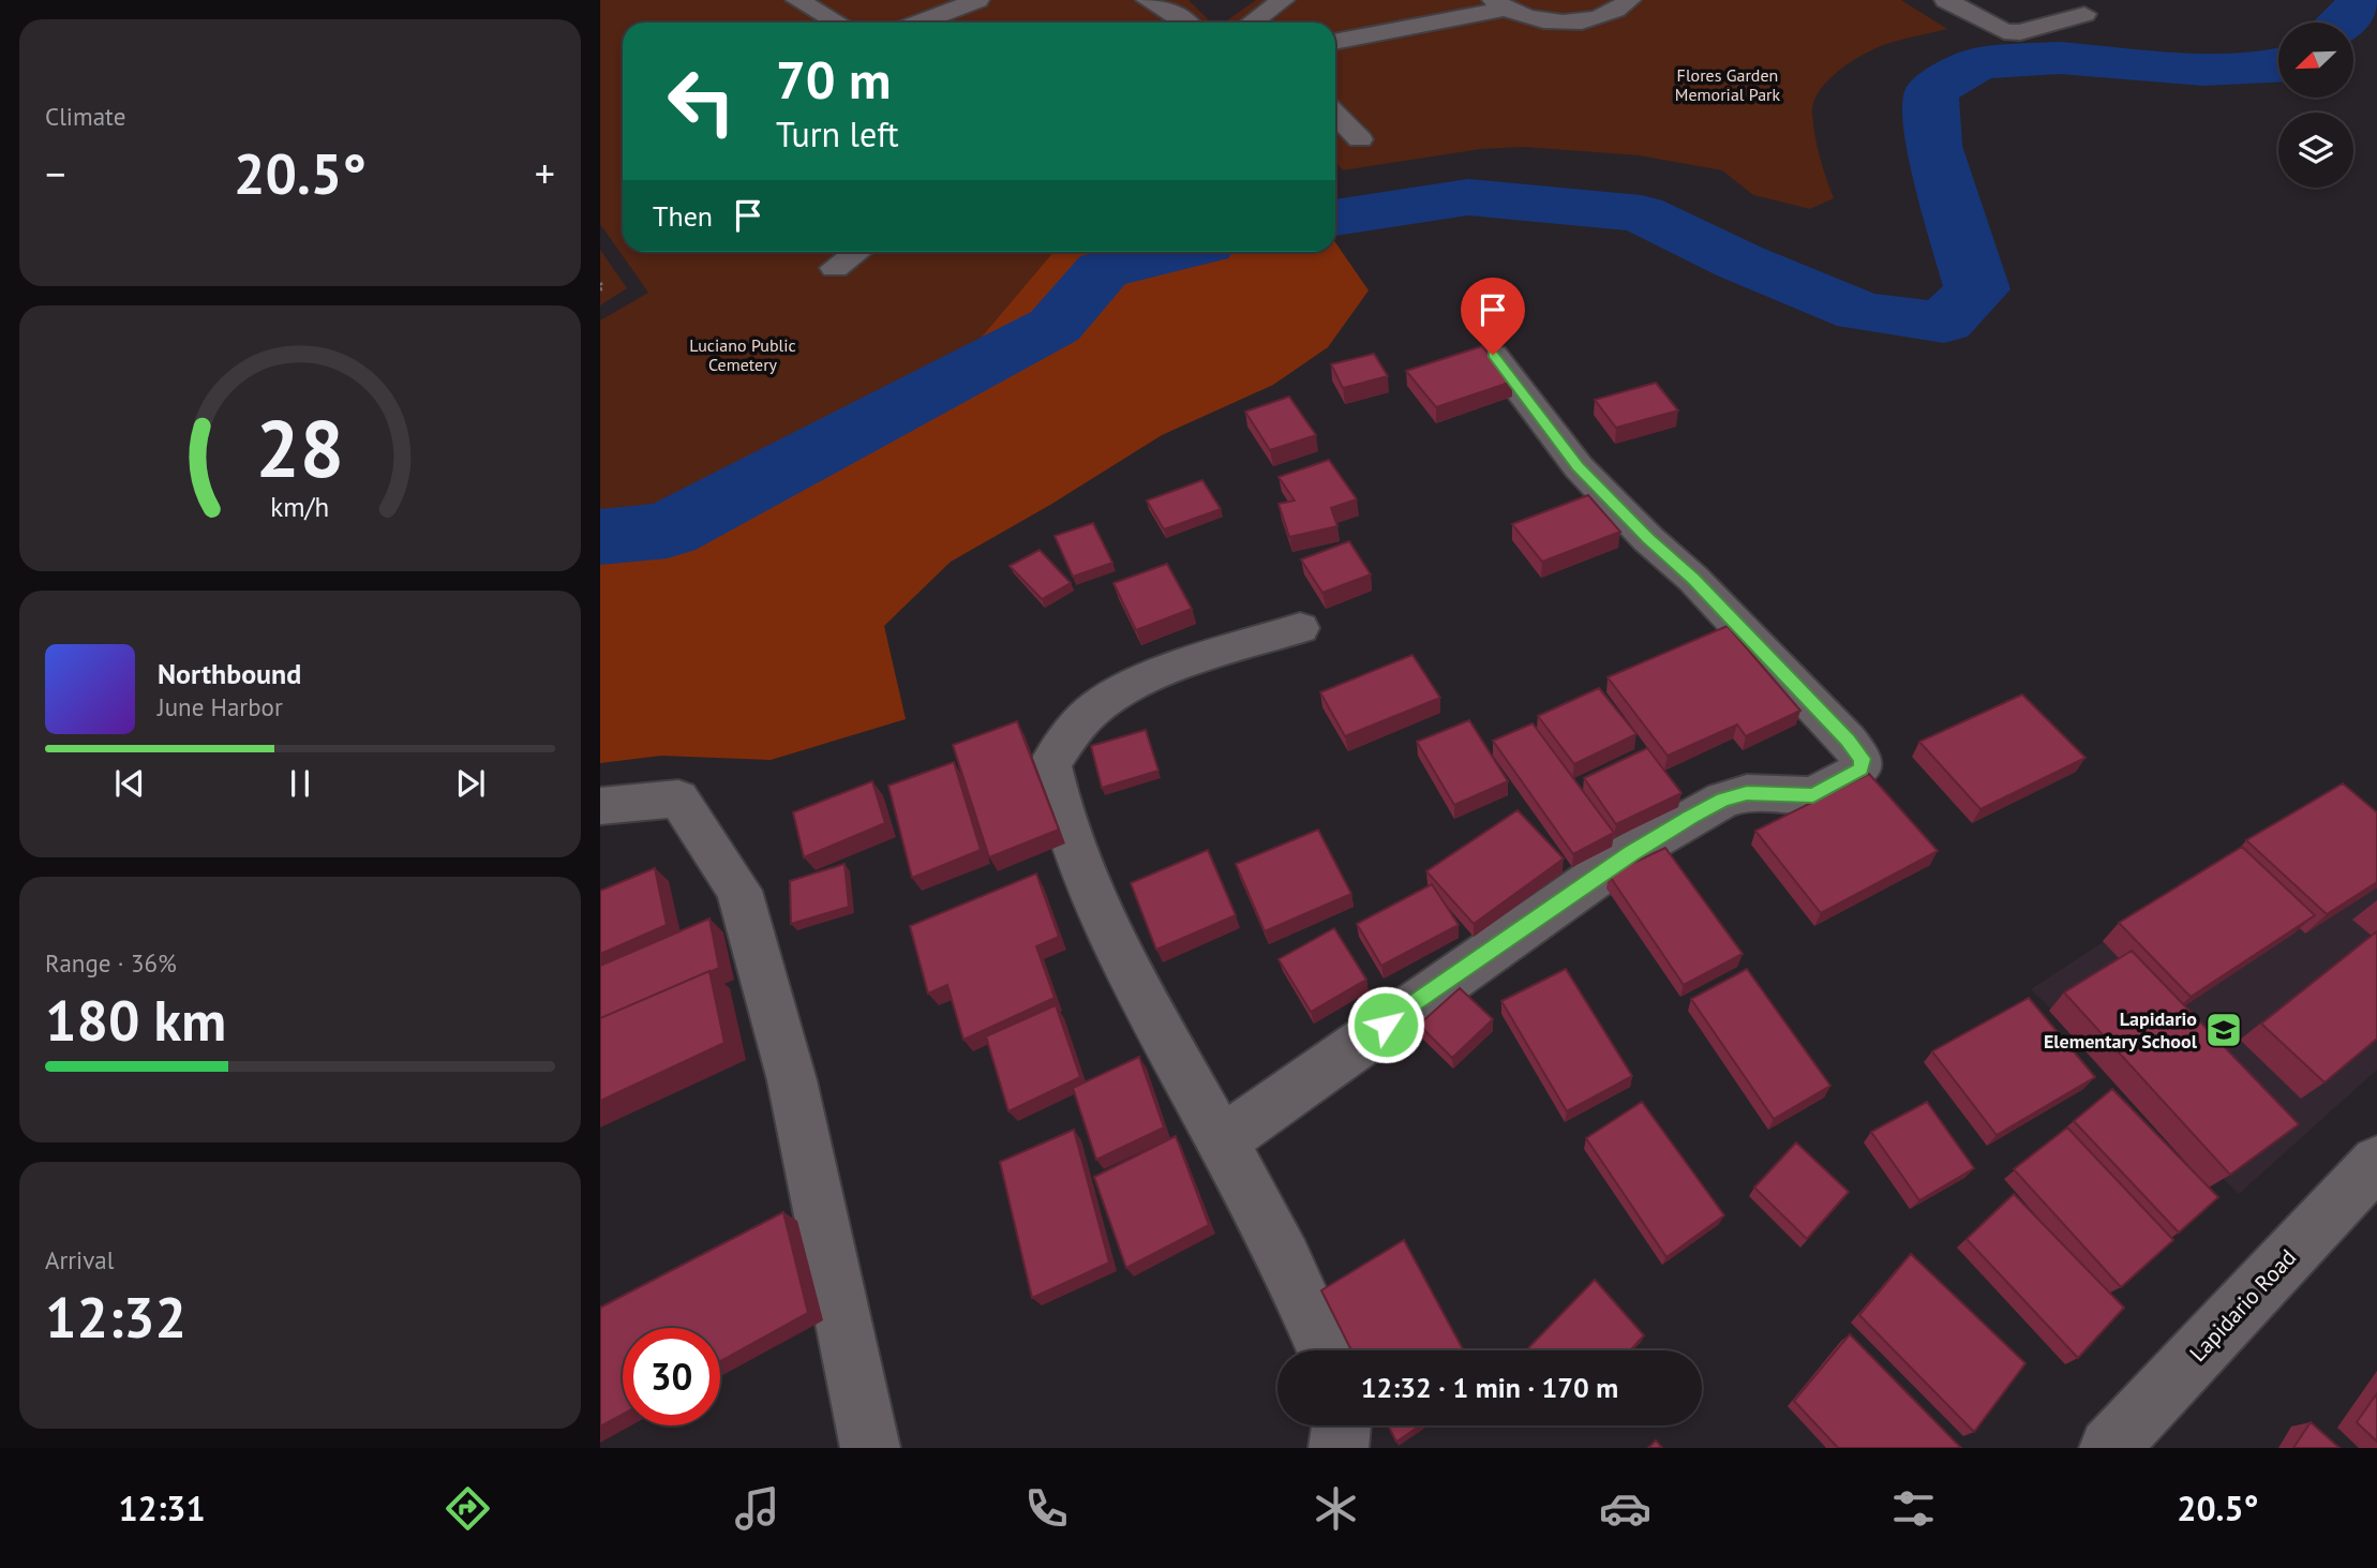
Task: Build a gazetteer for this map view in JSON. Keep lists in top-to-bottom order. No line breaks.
{"streets":{"street":["Lapidario Road"]},"parks":["Flores Garden Memorial Park","Luciano Public Cemetery"],"places":{"school or university":["Lapidario Elementary School"]},"north":"bottom left","page":{"tile":["Climate",["Range · 36%","180 km"],["Arrival","12:32"]],"turn":["70 m","Turn left"],"heat":["−","20.5°","+"],"then":"Then","song":["Northbound","June Harbor"],"limit":"30","trip":"12:32 · 1 min · 170 m","tabs":["12:31","20.5°"],"gauge":["28","km/h"]}}
